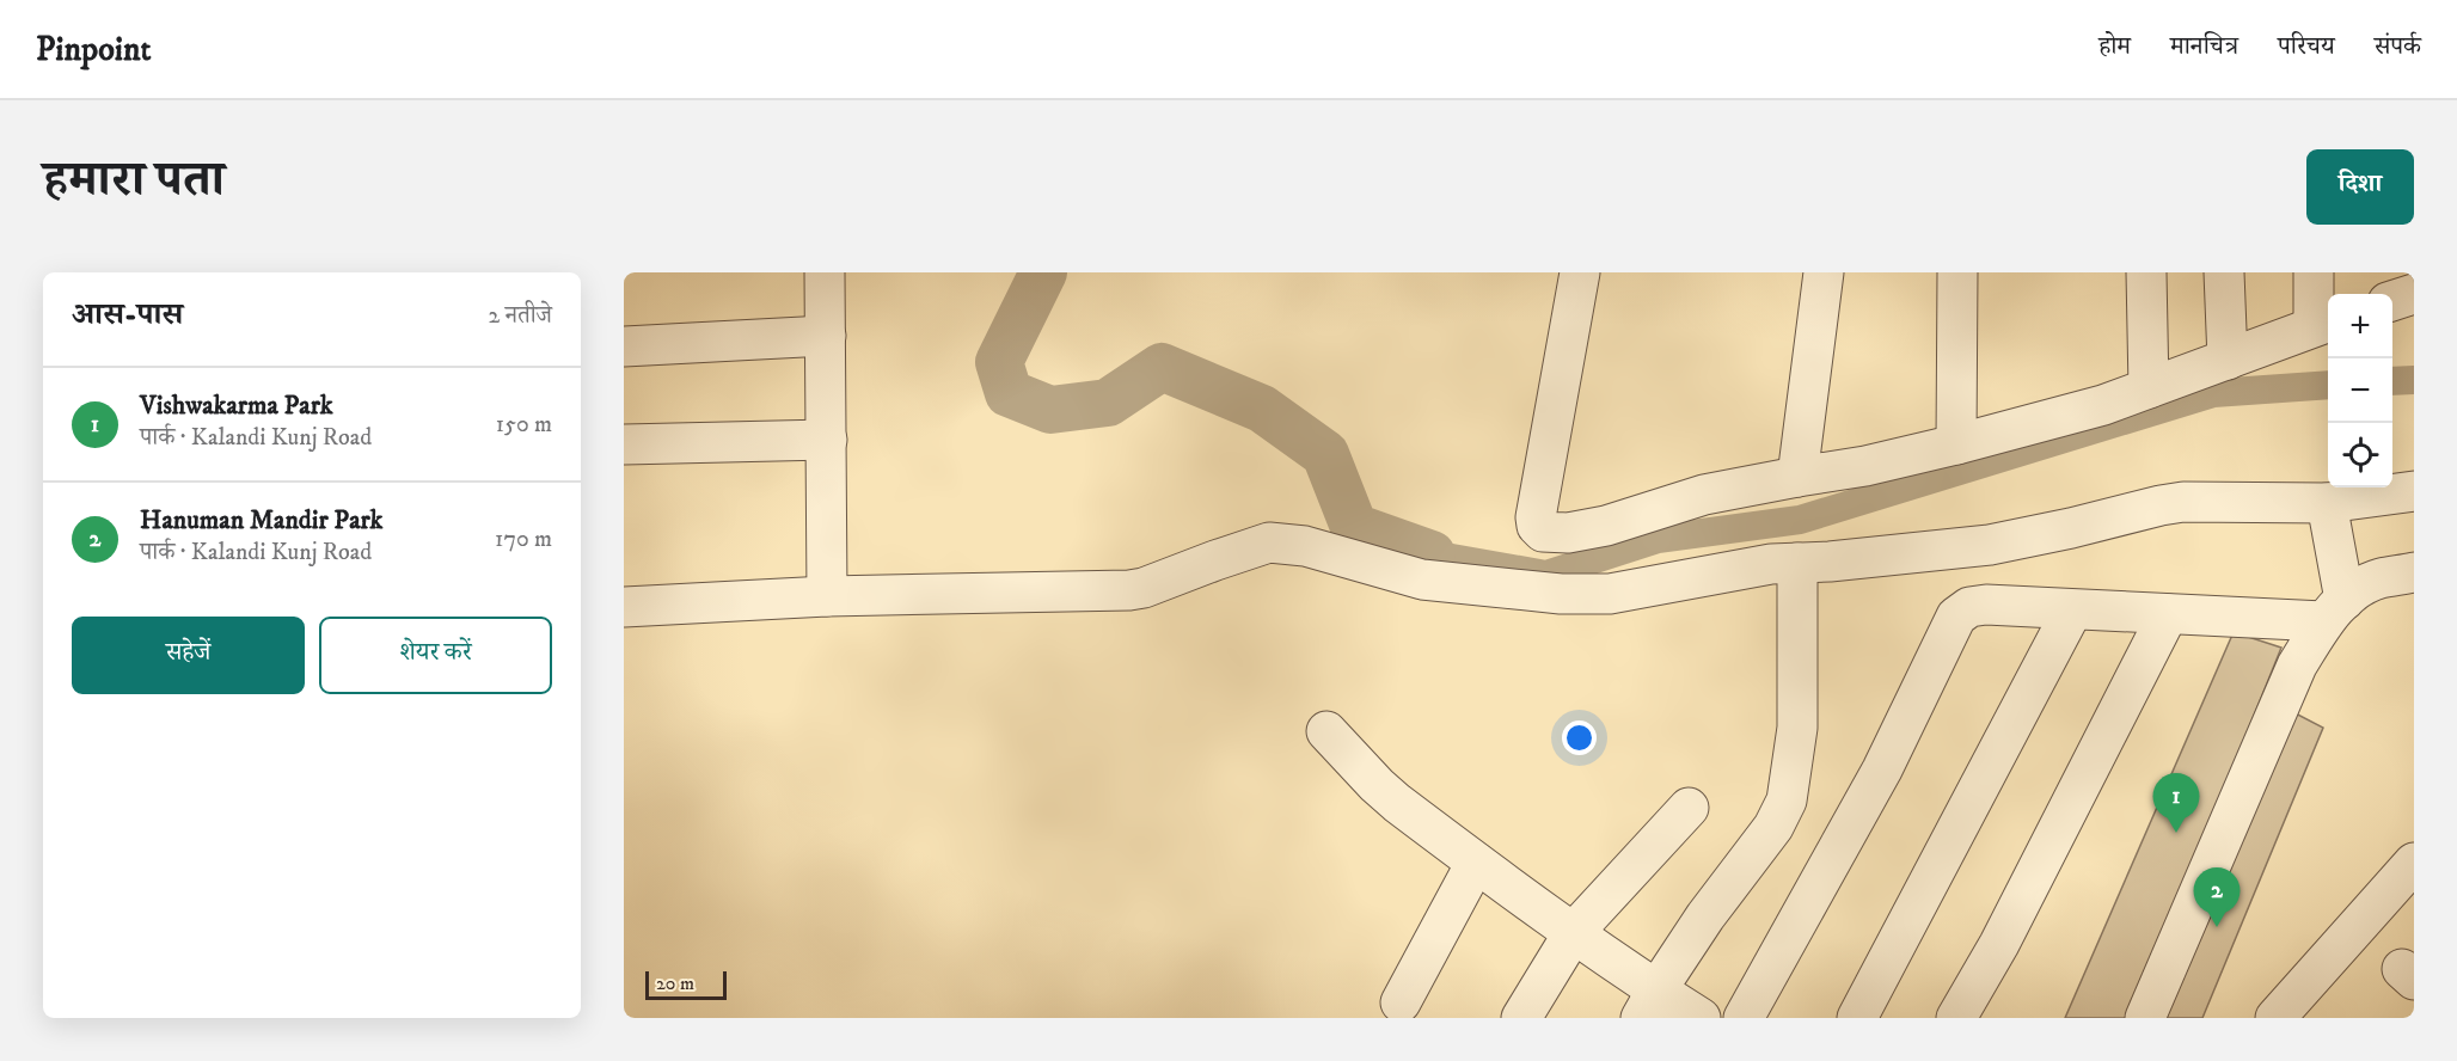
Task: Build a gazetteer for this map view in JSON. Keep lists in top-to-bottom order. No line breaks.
{"scale_bar":"20 m","page":{"header":"Pinpoint","nav":["होम","मानचित्र","परिचय","संपर्क"],"title":"हमारा पता","buttons":["दिशा",["सहेजें","शेयर करें"]],"heading":["आस-पास","2 नतीजे"],"map_buttons":["+","−"],"list":[{"mark":"1","name":"Vishwakarma Park","note":"पार्क · Kalandi Kunj Road","value":"150 m"},{"mark":"2","name":"Hanuman Mandir Park","note":"पार्क · Kalandi Kunj Road","value":"170 m"}],"pins":["1","2"],"scale":"20 m"}}
